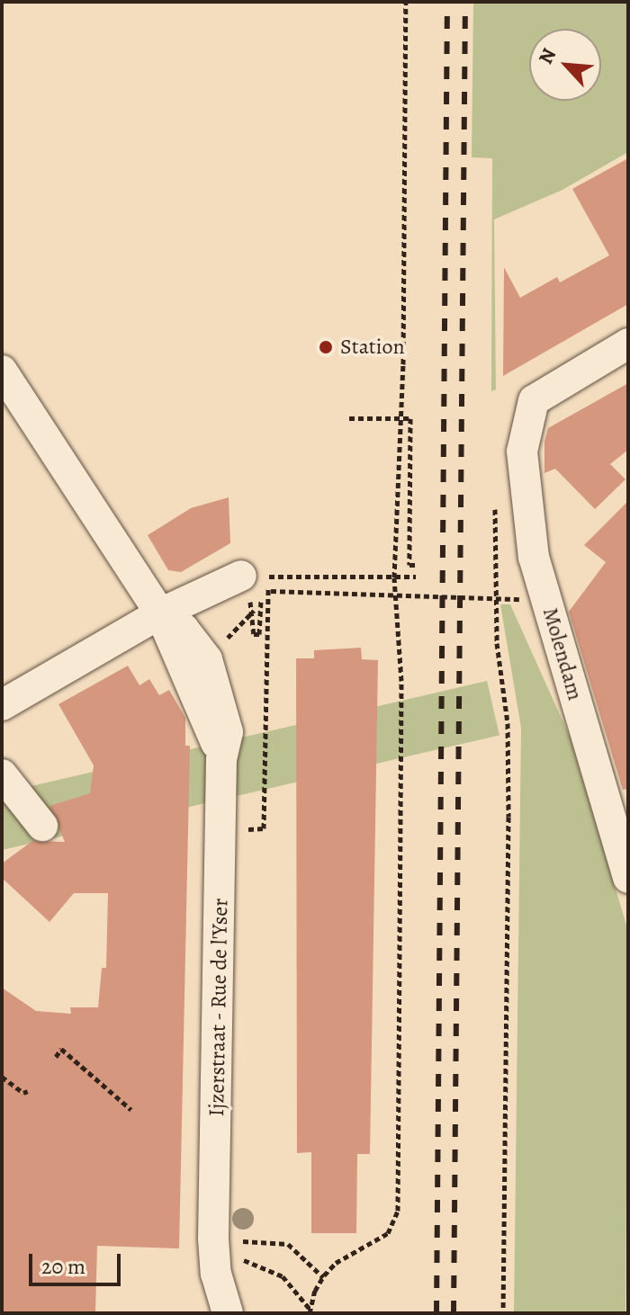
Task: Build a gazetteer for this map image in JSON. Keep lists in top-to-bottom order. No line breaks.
{"streets":{"street":["Molendam","Ijzerstraat - Rue de l'Yser"]},"places":["Station"],"scale_bar":"20 m","north":"top left"}
